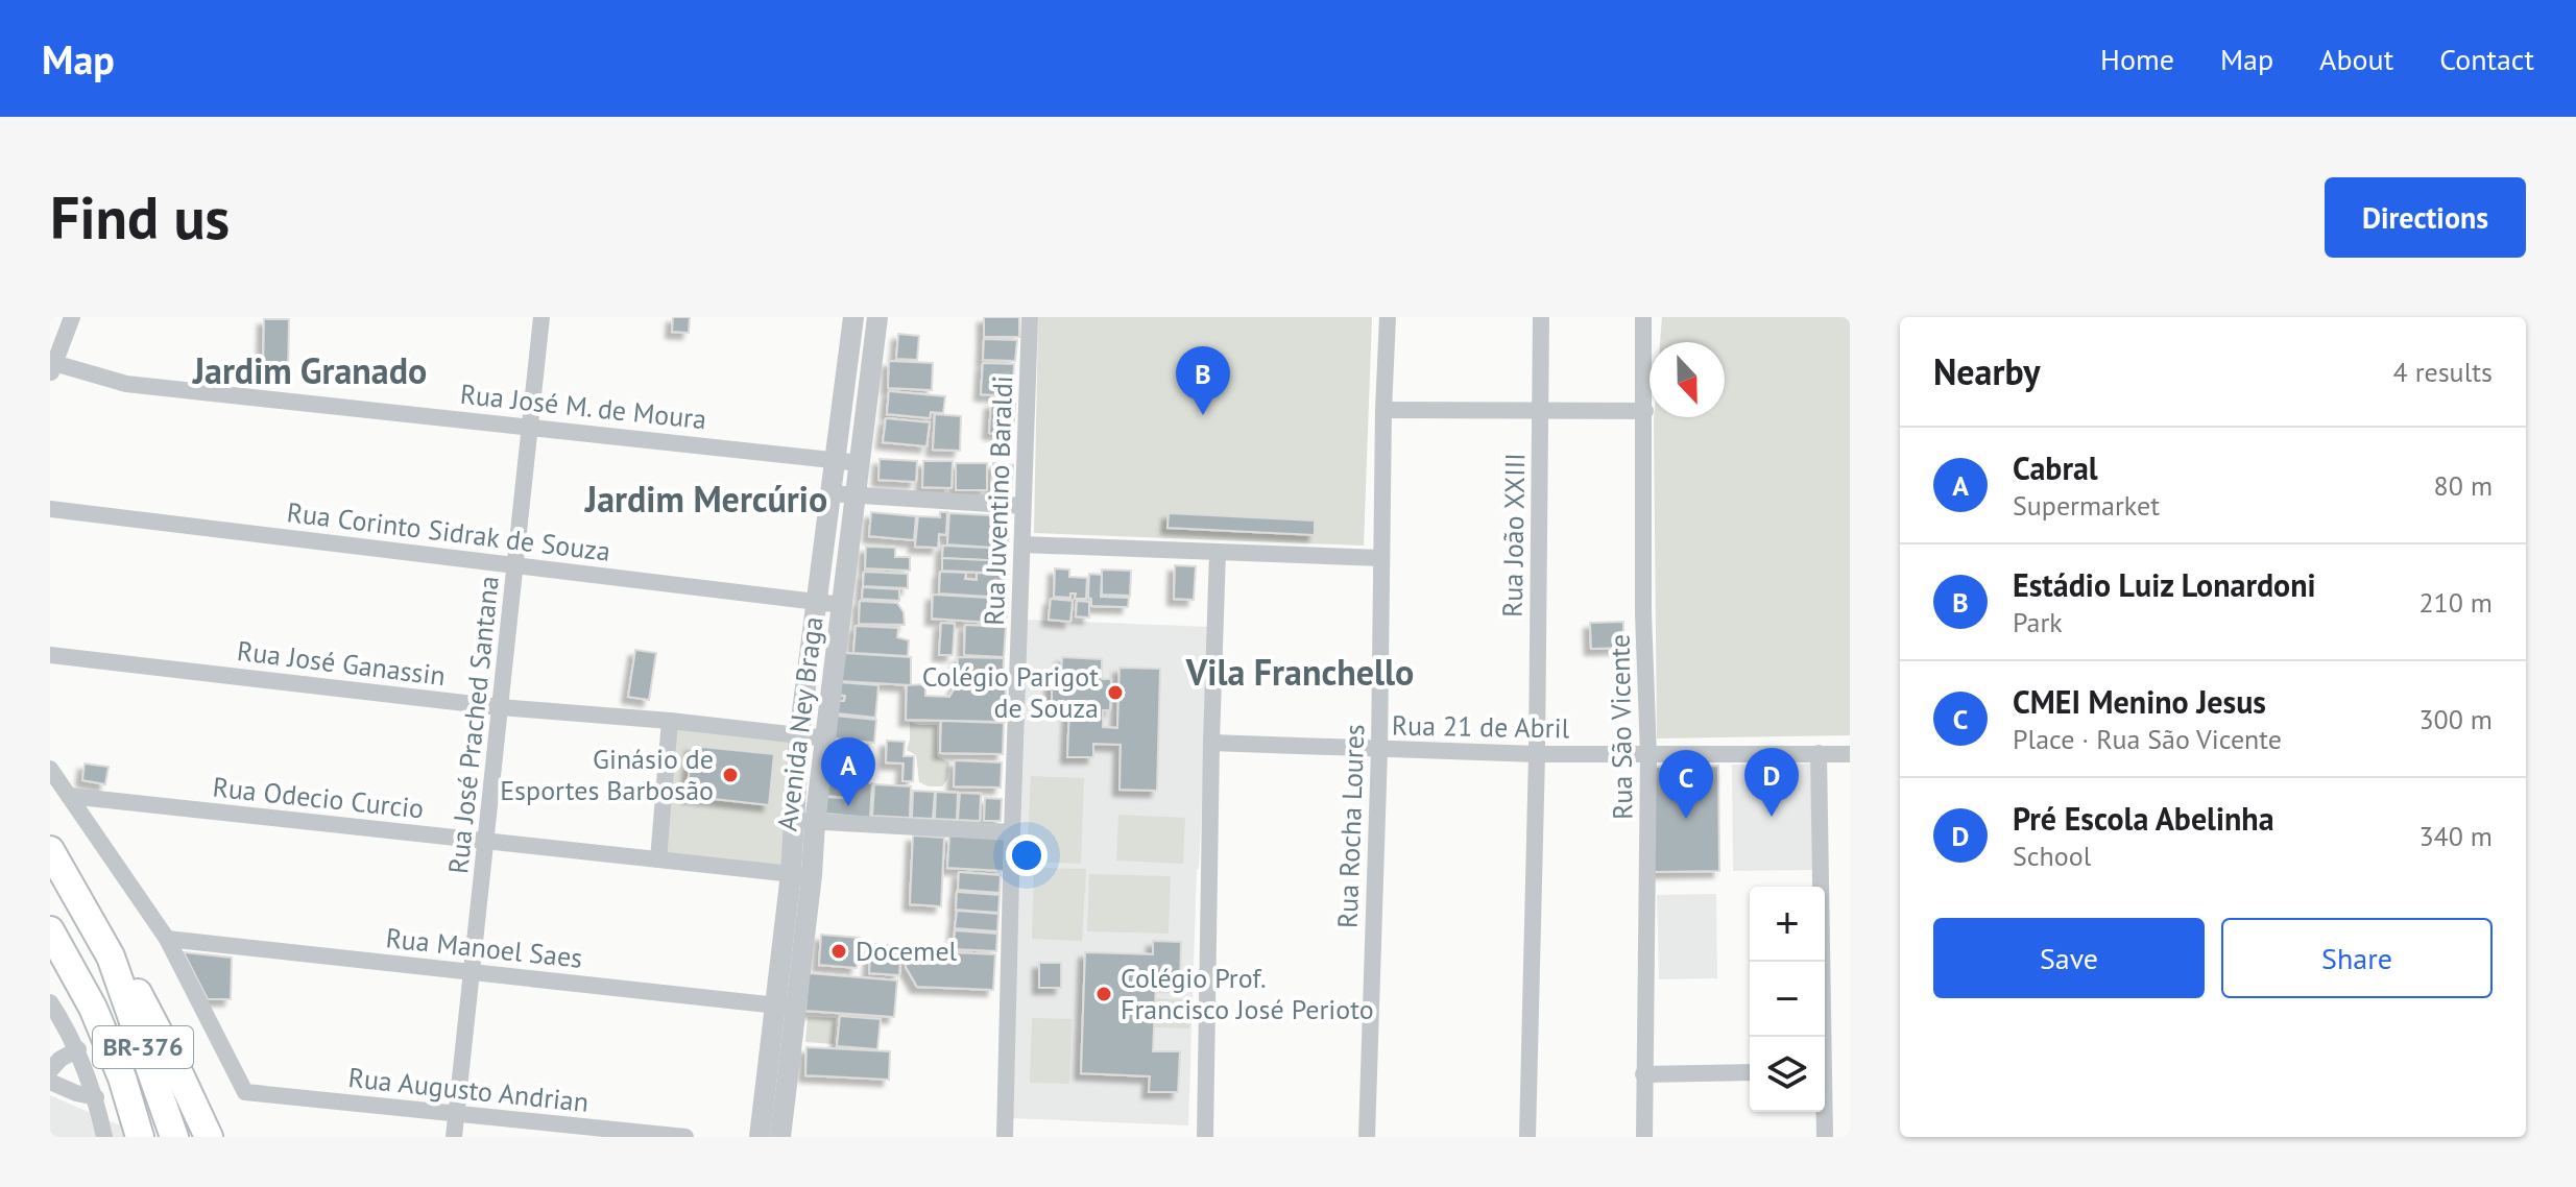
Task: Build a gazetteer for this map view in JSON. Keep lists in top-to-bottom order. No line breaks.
{"streets":{"highway":["BR-376"],"street":["Rua José M. de Moura","Rua Juventino Baraldi","Rua Corinto Sidrak de Souza","Rua João XXIII","Rua José Ganassin","Avenida Ney Braga","Rua José Prached Santana","Rua 21 de Abril","Rua São Vicente","Rua Odecio Curcio","Rua Rocha Loures","Rua Manoel Saes","Rua Augusto Andrian"]},"crossings":[["Rua José M. de Moura","Avenida Ney Braga"],["Rua José M. de Moura","Rua José Prached Santana"],["Rua Corinto Sidrak de Souza","Avenida Ney Braga"],["Rua Corinto Sidrak de Souza","Rua José Prached Santana"],["Rua João XXIII","Rua 21 de Abril"],["Rua José Ganassin","Avenida Ney Braga"],["Rua José Ganassin","Rua José Prached Santana"],["Avenida Ney Braga","Rua Odecio Curcio"],["Avenida Ney Braga","Rua Manoel Saes"],["Rua José Prached Santana","Rua Odecio Curcio"],["Rua José Prached Santana","Rua Manoel Saes"],["Rua José Prached Santana","Rua Augusto Andrian"],["Rua 21 de Abril","Rua São Vicente"],["Rua 21 de Abril","Rua Rocha Loures"],["Rua Manoel Saes","Rua Augusto Andrian"]],"districts":["Jardim Granado","Jardim Mercúrio","Vila Franchello"],"places":["Colégio Parigot de Souza","Ginásio de Esportes Barbosão","Docemel","Colégio Prof. Francisco José Perioto"],"north":"bottom","page":{"header":"Map","nav":["Home","Map","About","Contact"],"buttons":["Directions",["Save","Share"]],"title":"Find us","heading":["Nearby","4 results"],"pins":["B","A","D","C"],"list":[{"mark":"A","name":"Cabral","note":"Supermarket","value":"80 m"},{"mark":"B","name":"Estádio Luiz Lonardoni","note":"Park","value":"210 m"},{"mark":"C","name":"CMEI Menino Jesus","note":"Place · Rua São Vicente","value":"300 m"},{"mark":"D","name":"Pré Escola Abelinha","note":"School","value":"340 m"}],"map_buttons":["+","−"]}}
